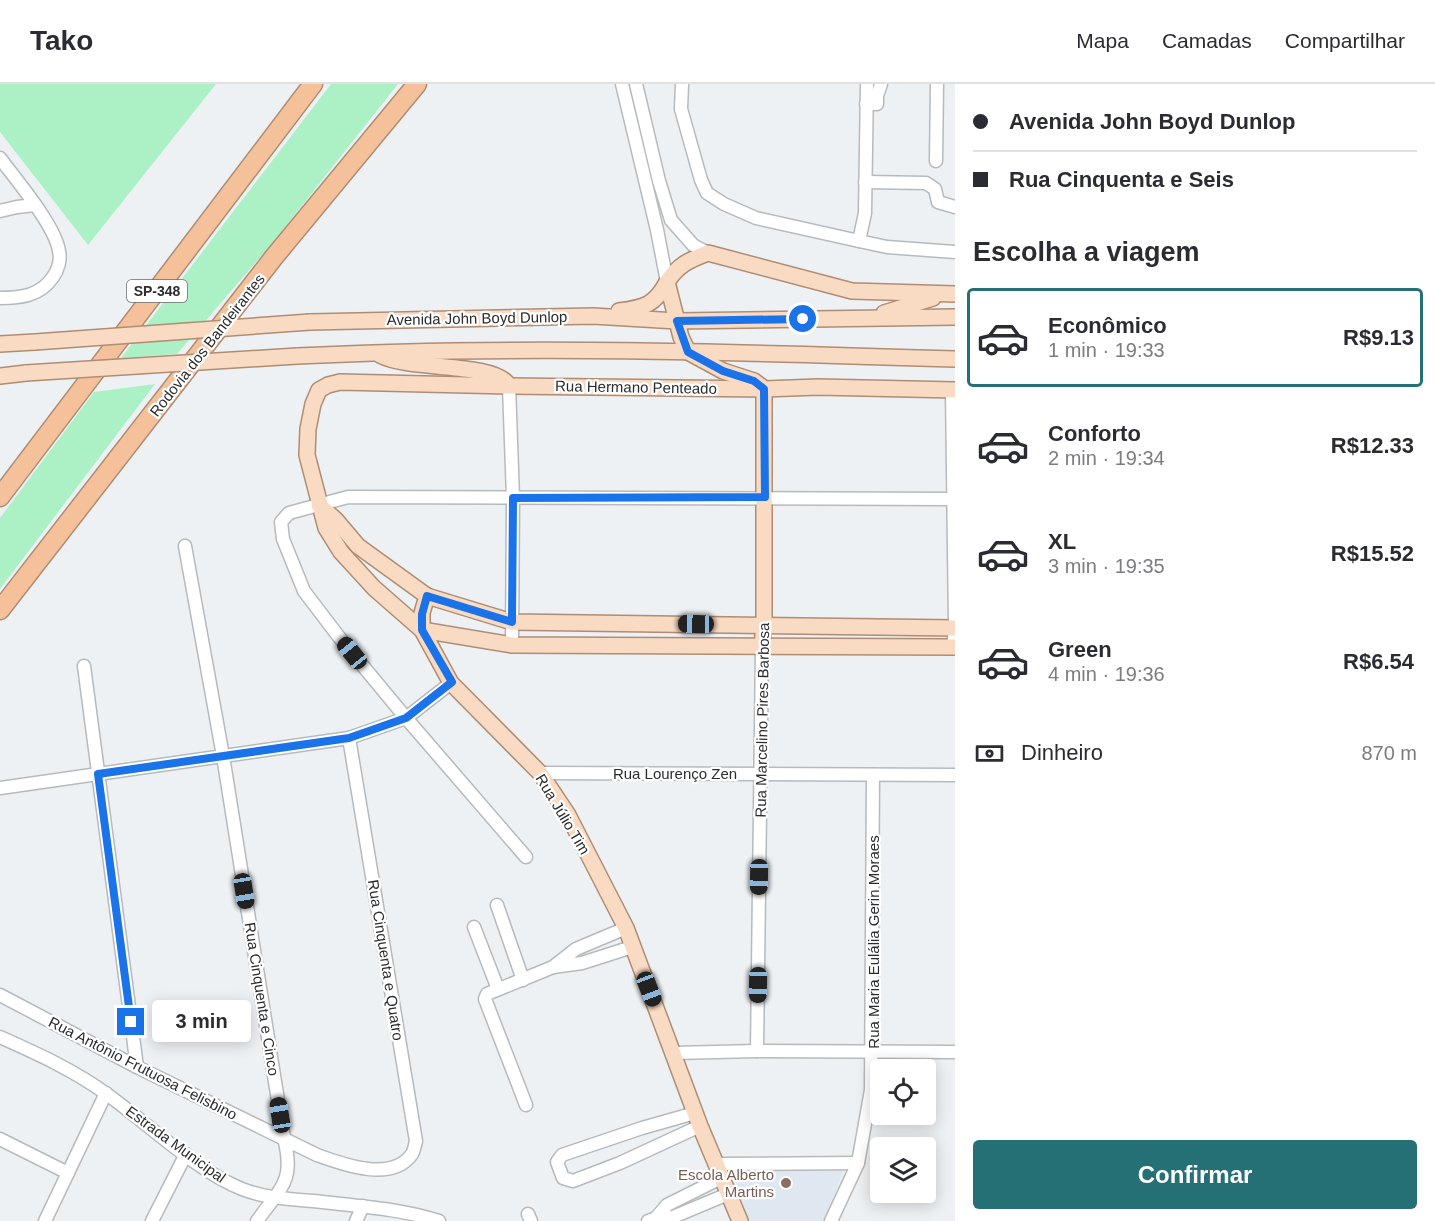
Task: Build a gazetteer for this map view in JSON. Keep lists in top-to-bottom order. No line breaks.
{"streets":{"highway":["SP-348","Rodovia dos Bandeirantes"],"main road":["Avenida John Boyd Dunlop","Rua Hermano Penteado","Rua Marcelino Pires Barbosa","Rua Júlio Tim"],"street":["Rua Lourenço Zen","Rua Maria Eulália Gerin Moraes","Rua Cinquenta e Quatro","Rua Cinquenta e Cinco","Rua Antônio Frutuosa Felisbino","Estrada Municipal"]},"crossings":[["Rua Hermano Penteado","Rua Marcelino Pires Barbosa"],["Rua Hermano Penteado","Rua Júlio Tim"],["Rua Marcelino Pires Barbosa","Rua Lourenço Zen"],["Rua Lourenço Zen","Rua Júlio Tim"],["Rua Lourenço Zen","Rua Maria Eulália Gerin Moraes"],["Rua Cinquenta e Quatro","Rua Antônio Frutuosa Felisbino"],["Rua Cinquenta e Cinco","Rua Antônio Frutuosa Felisbino"],["Rua Cinquenta e Cinco","Estrada Municipal"]],"places":["Escola Alberto Martins"],"page":{"header":"Tako","nav":["Mapa","Camadas","Compartilhar"],"banner":["Avenida John Boyd Dunlop","Rua Cinquenta e Seis"],"heading":"Escolha a viagem","list":[{"name":"Econômico","note":"1 min · 19:33","value":"R$9.13"},{"name":"Conforto","note":"2 min · 19:34","value":"R$12.33"},{"name":"XL","note":"3 min · 19:35","value":"R$15.52"},{"name":"Green","note":"4 min · 19:36","value":"R$6.54"}],"pay":["Dinheiro","870 m"],"bubble":"3 min","buttons":"Confirmar"}}
